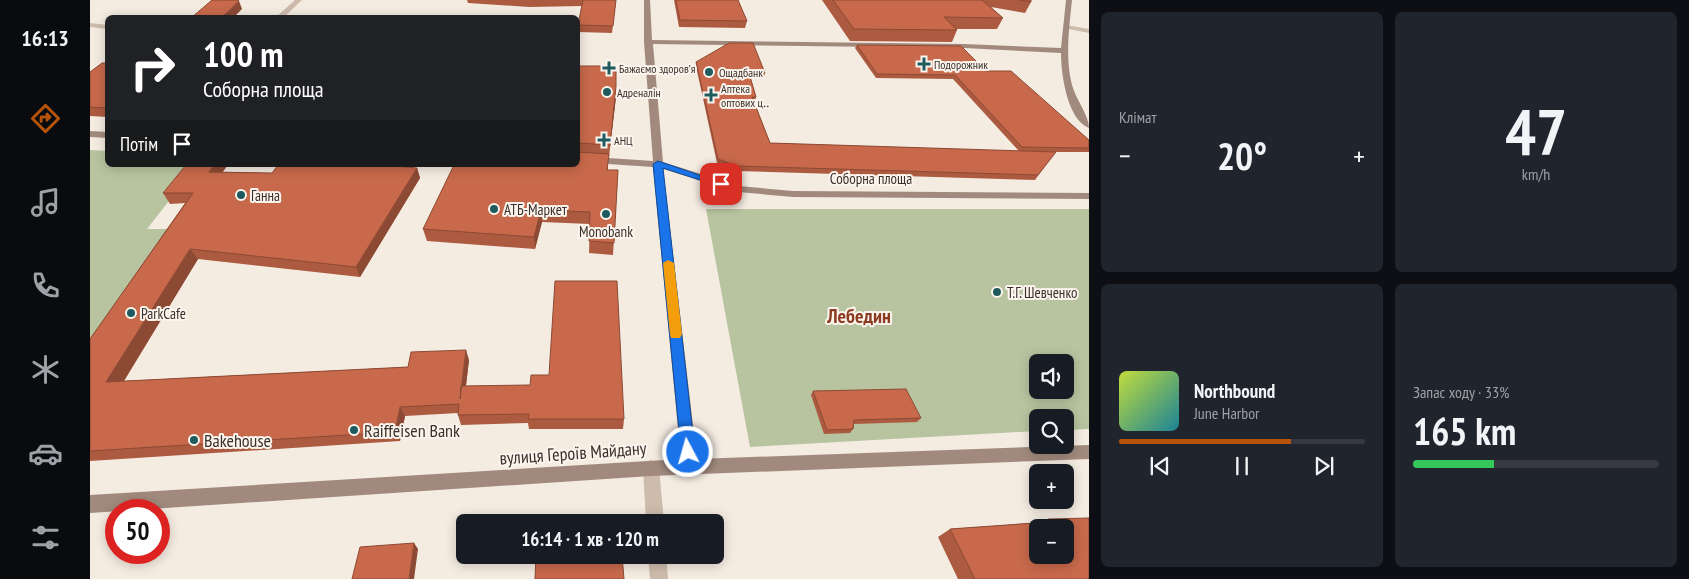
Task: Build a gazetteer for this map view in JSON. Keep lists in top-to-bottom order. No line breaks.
{"streets":{"main road":["Соборна площа","вулиця Героїв Майдану"]},"districts":["Лебедин"],"places":{"health":["Подорожник","Бажаємо здоровʼя","Аптека оптових ц‥","АНЦ"],"other":["Ощадбанк","Адреналін","Ганна","АТБ-Маркет","Monobank","Т.Г. Шевченко","ParkCafe","Raiffeisen Bank","Bakehouse"]},"page":{"tabs":"16:13","tile":["Клімат",["47","km/h"],["Запас ходу · 33%","165 km"]],"turn":["100 m","Соборна площа"],"then":"Потім","heat":["−","20°","+"],"map_buttons":["+","−"],"song":["Northbound","June Harbor"],"limit":"50","trip":"16:14 · 1 хв · 120 m"}}
